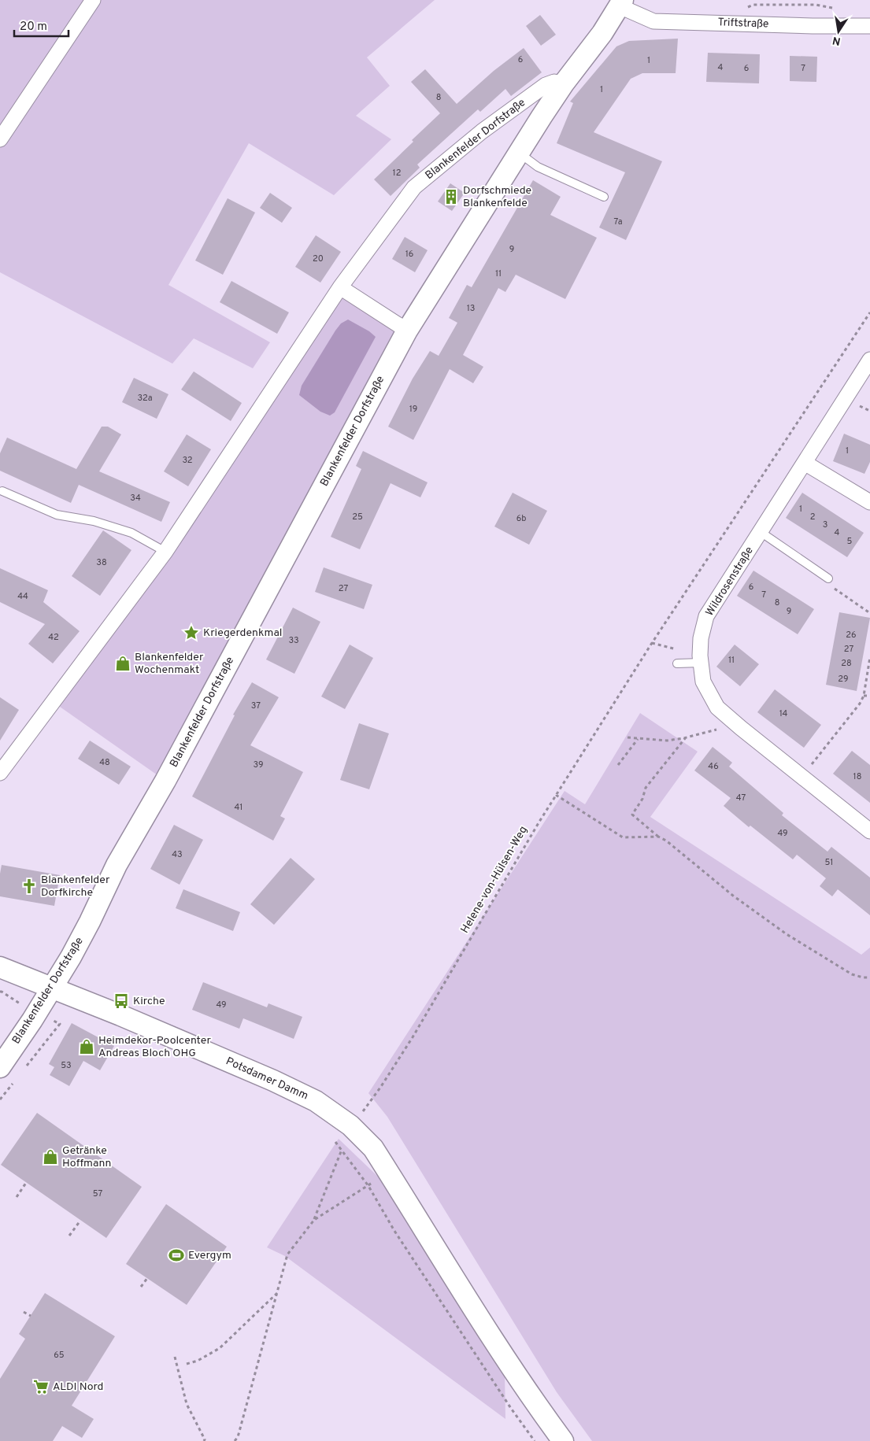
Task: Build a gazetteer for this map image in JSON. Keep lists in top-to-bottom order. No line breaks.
{"streets":{"main road":["Blankenfelder Dorfstraße","Potsdamer Damm"],"street":["Triftstraße","Wildrosenstraße"],"path":["Helene-von-Hülsen-Weg"]},"crossings":[["Triftstraße","Blankenfelder Dorfstraße"],["Blankenfelder Dorfstraße","Potsdamer Damm"],["Helene-von-Hülsen-Weg","Potsdamer Damm"]],"places":{"building":["Dorfschmiede Blankenfelde"],"place":["Kriegerdenkmal"],"shop":["Blankenfelder Wochenmakt","Heimdekor-Poolcenter Andreas Bloch OHG","Getränke Hoffmann"],"church":["Blankenfelder Dorfkirche"],"bus stop":["Kirche"],"sports":["Evergym"],"supermarket":["ALDI Nord"]},"house_numbers":["6","1","4","6","7","1","8","12","7a","9","16","20","11","13","32a","19","1","32","34","1","25","2","6b","3","4","5","38","6","27","7","44","8","9","26","42","33","27","11","28","29","37","14","48","39","46","18","47","41","49","43","51","49","53","57","65"],"scale_bar":"20 m","north":"bottom"}
